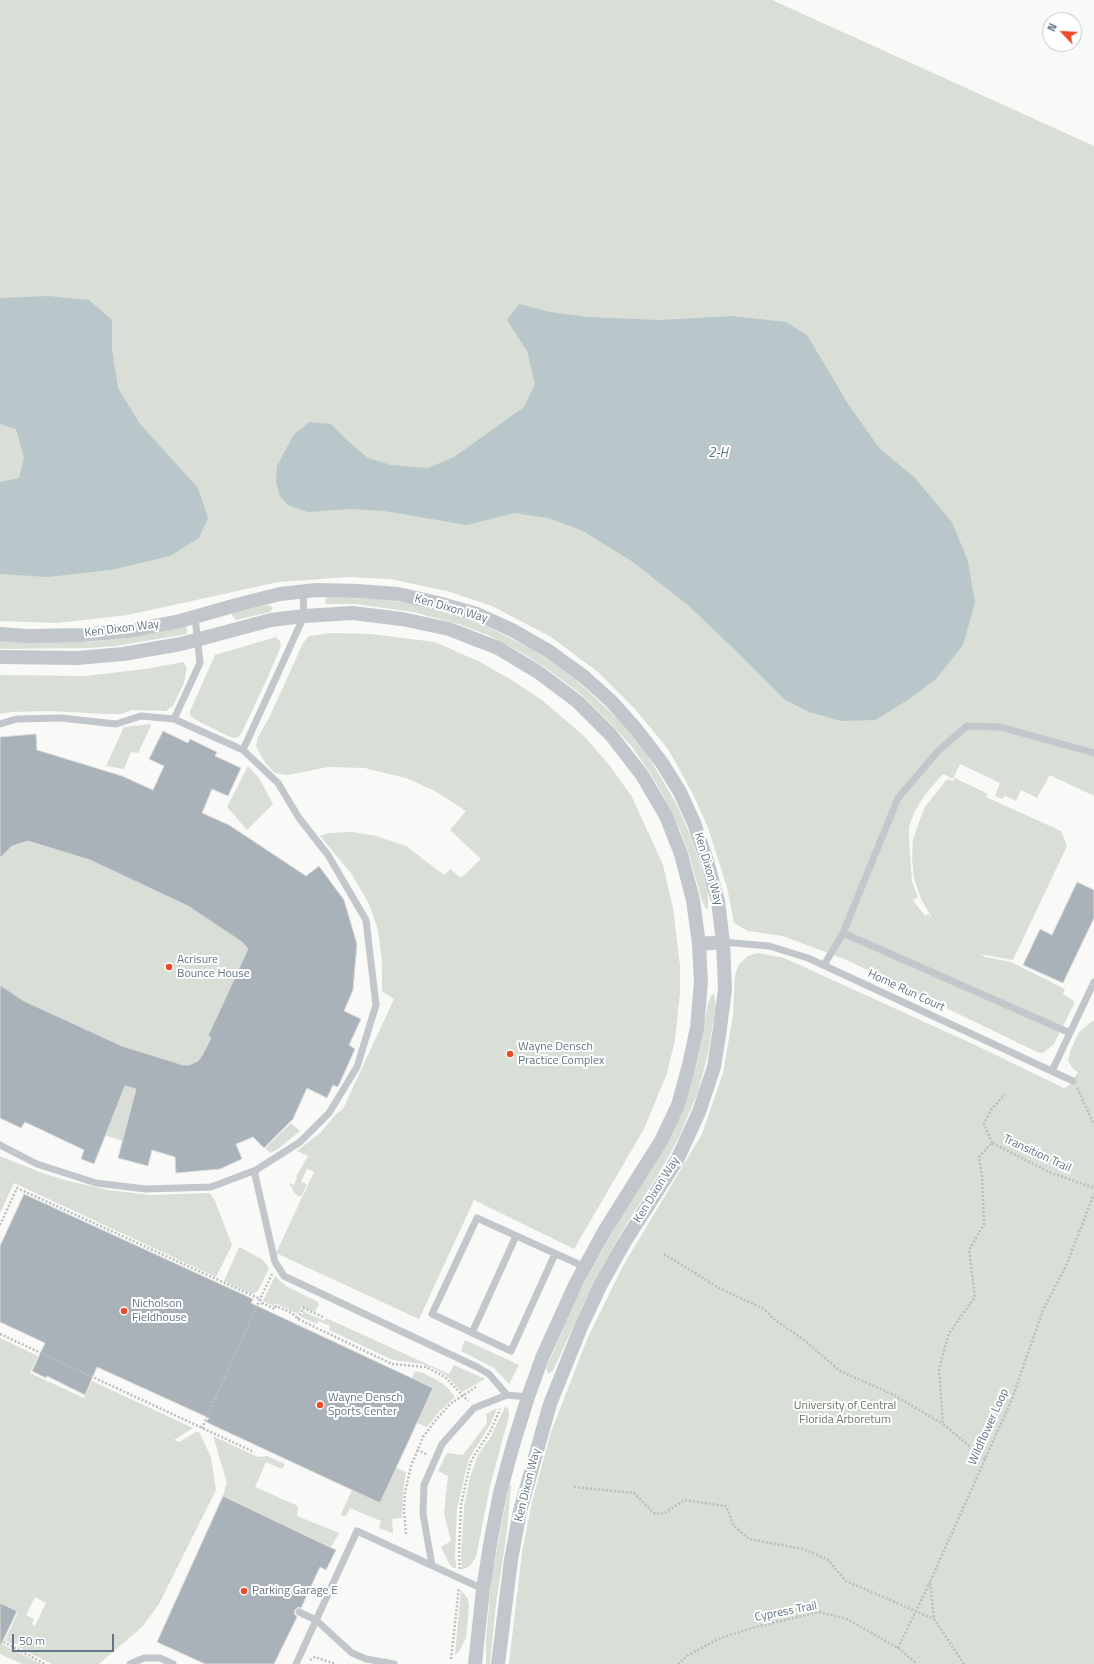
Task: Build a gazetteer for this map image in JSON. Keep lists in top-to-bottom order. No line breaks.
{"streets":{"street":["Ken Dixon Way"],"lane":["Home Run Court"],"path":["Transition Trail","Wildflower Loop","Cypress Trail"]},"crossings":[["Ken Dixon Way","Home Run Court"]],"water":["2-H"],"parks":["University of Central Florida Arboretum"],"places":["Acrisure Bounce House","Wayne Densch Practice Complex","Nicholson Fieldhouse","Wayne Densch Sports Center","Parking Garage E"],"scale_bar":"50 m","north":"top left"}
